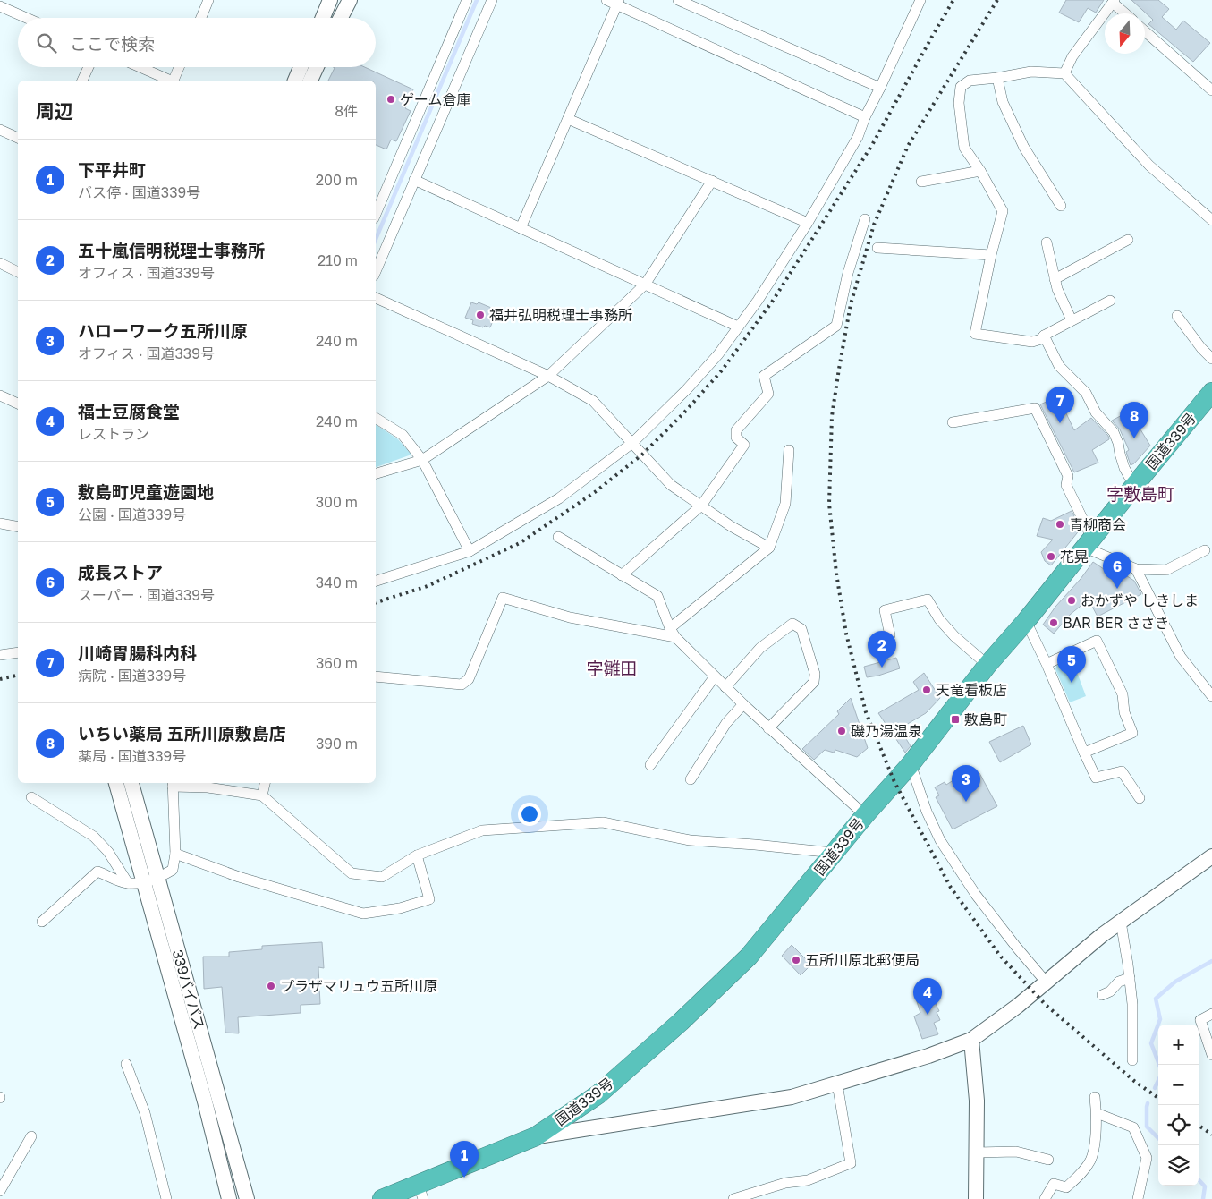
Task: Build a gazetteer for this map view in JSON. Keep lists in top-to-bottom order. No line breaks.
{"streets":{"highway":["国道339号"],"street":["339バイパス"]},"districts":["字敷島町","字雛田"],"places":{"other":["ゲーム倉庫","福井弘明税理士事務所","青柳商会","花晃","おかずや しきしま","BAR BER ささき","天竜看板店","磯乃湯温泉","五所川原北郵便局","プラザマリュウ五所川原"],"transit":["敷島町"]},"north":"bottom","page":{"search":"ここで検索","heading":["周辺","8件"],"list":[{"mark":"1","name":"下平井町","note":"バス停 · 国道339号","value":"200 m"},{"mark":"2","name":"五十嵐信明税理士事務所","note":"オフィス · 国道339号","value":"210 m"},{"mark":"3","name":"ハローワーク五所川原","note":"オフィス · 国道339号","value":"240 m"},{"mark":"4","name":"福士豆腐食堂","note":"レストラン","value":"240 m"},{"mark":"5","name":"敷島町児童遊園地","note":"公園 · 国道339号","value":"300 m"},{"mark":"6","name":"成長ストア","note":"スーパー · 国道339号","value":"340 m"},{"mark":"7","name":"川崎胃腸科内科","note":"病院 · 国道339号","value":"360 m"},{"mark":"8","name":"いちい薬局 五所川原敷島店","note":"薬局 · 国道339号","value":"390 m"}],"pins":["7","8","6","2","5","3","4","1"],"map_buttons":["+","−"]}}
